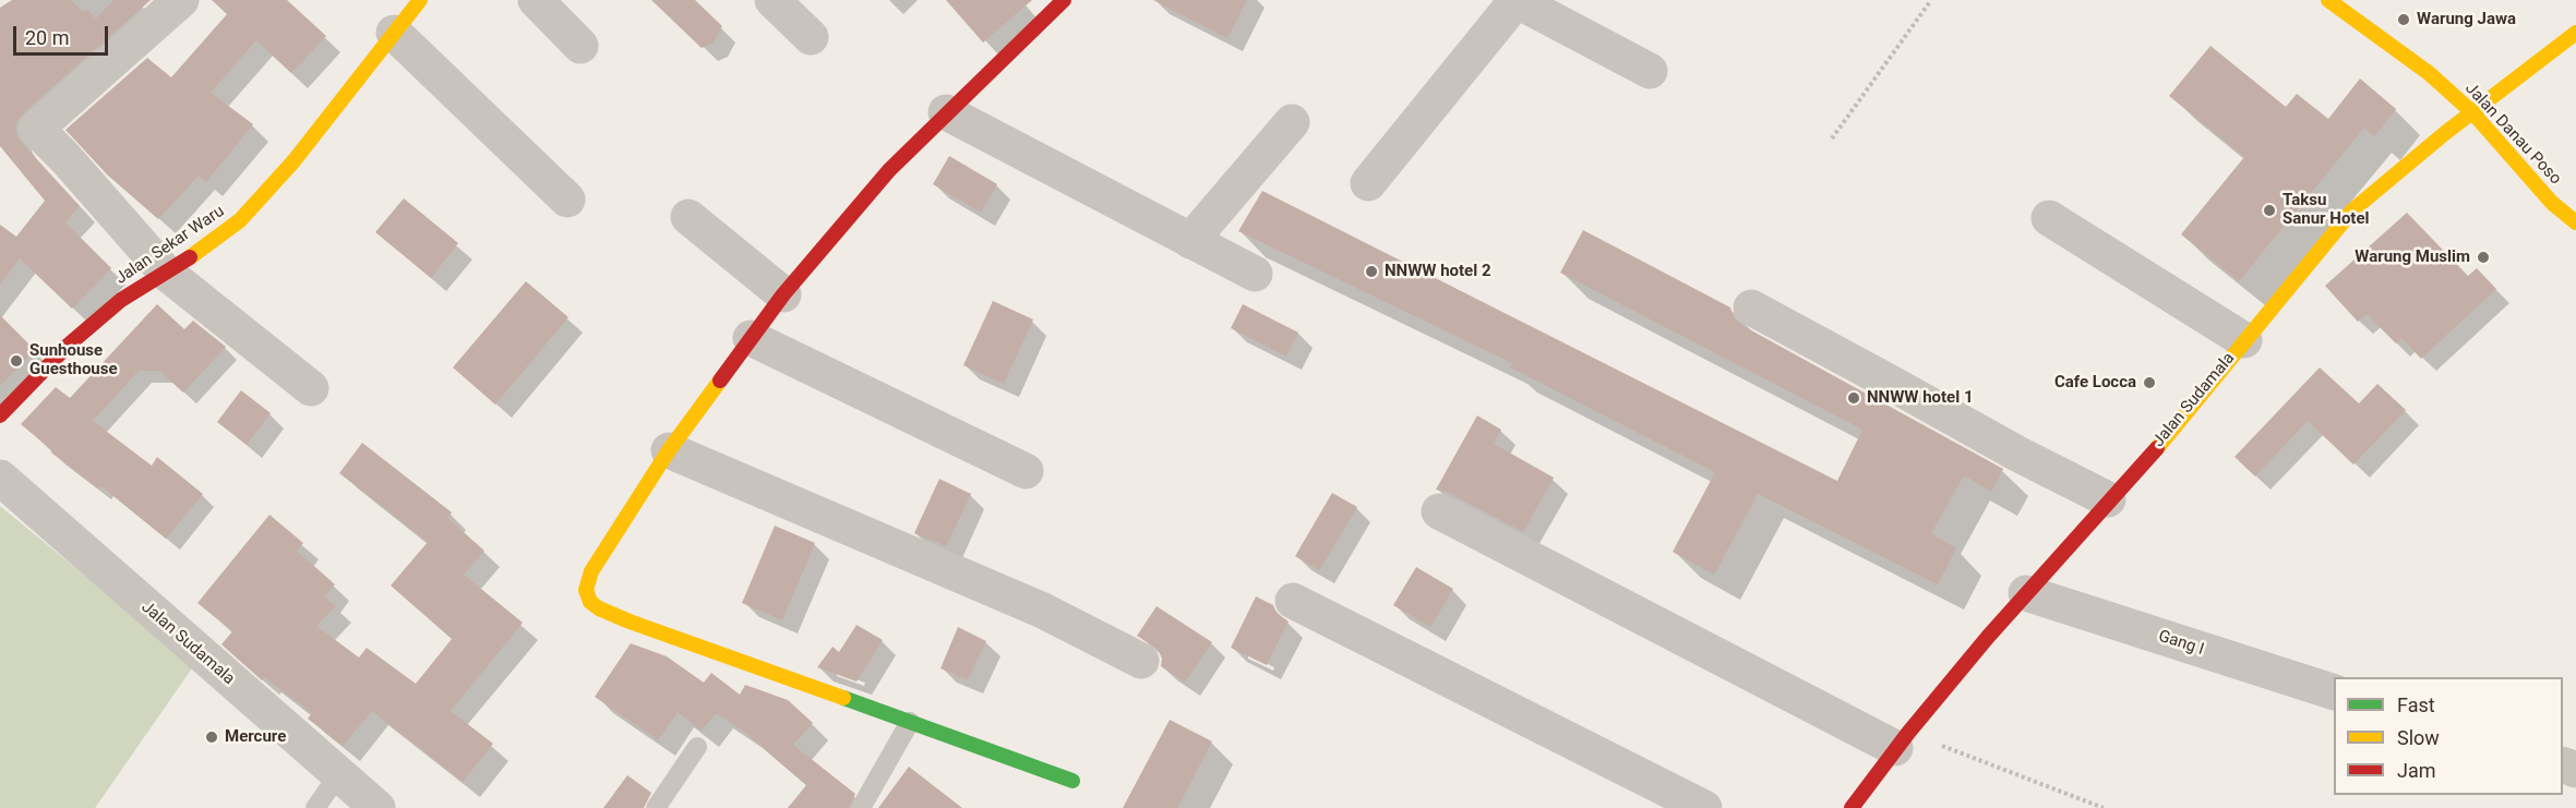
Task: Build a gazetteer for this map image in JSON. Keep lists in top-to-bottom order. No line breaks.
{"streets":{"street":["Jalan Danau Poso","Jalan Sekar Waru","Jalan Sudamala","Gang I"]},"crossings":[["Jalan Danau Poso","Jalan Sudamala"],["Jalan Sudamala","Gang I"]],"places":["Warung Jawa","Taksu Sanur Hotel","Warung Muslim","NNWW hotel 2","Sunhouse Guesthouse","Cafe Locca","NNWW hotel 1","Mercure"],"legend":["Fast","Slow","Jam"],"scale_bar":"20 m"}
